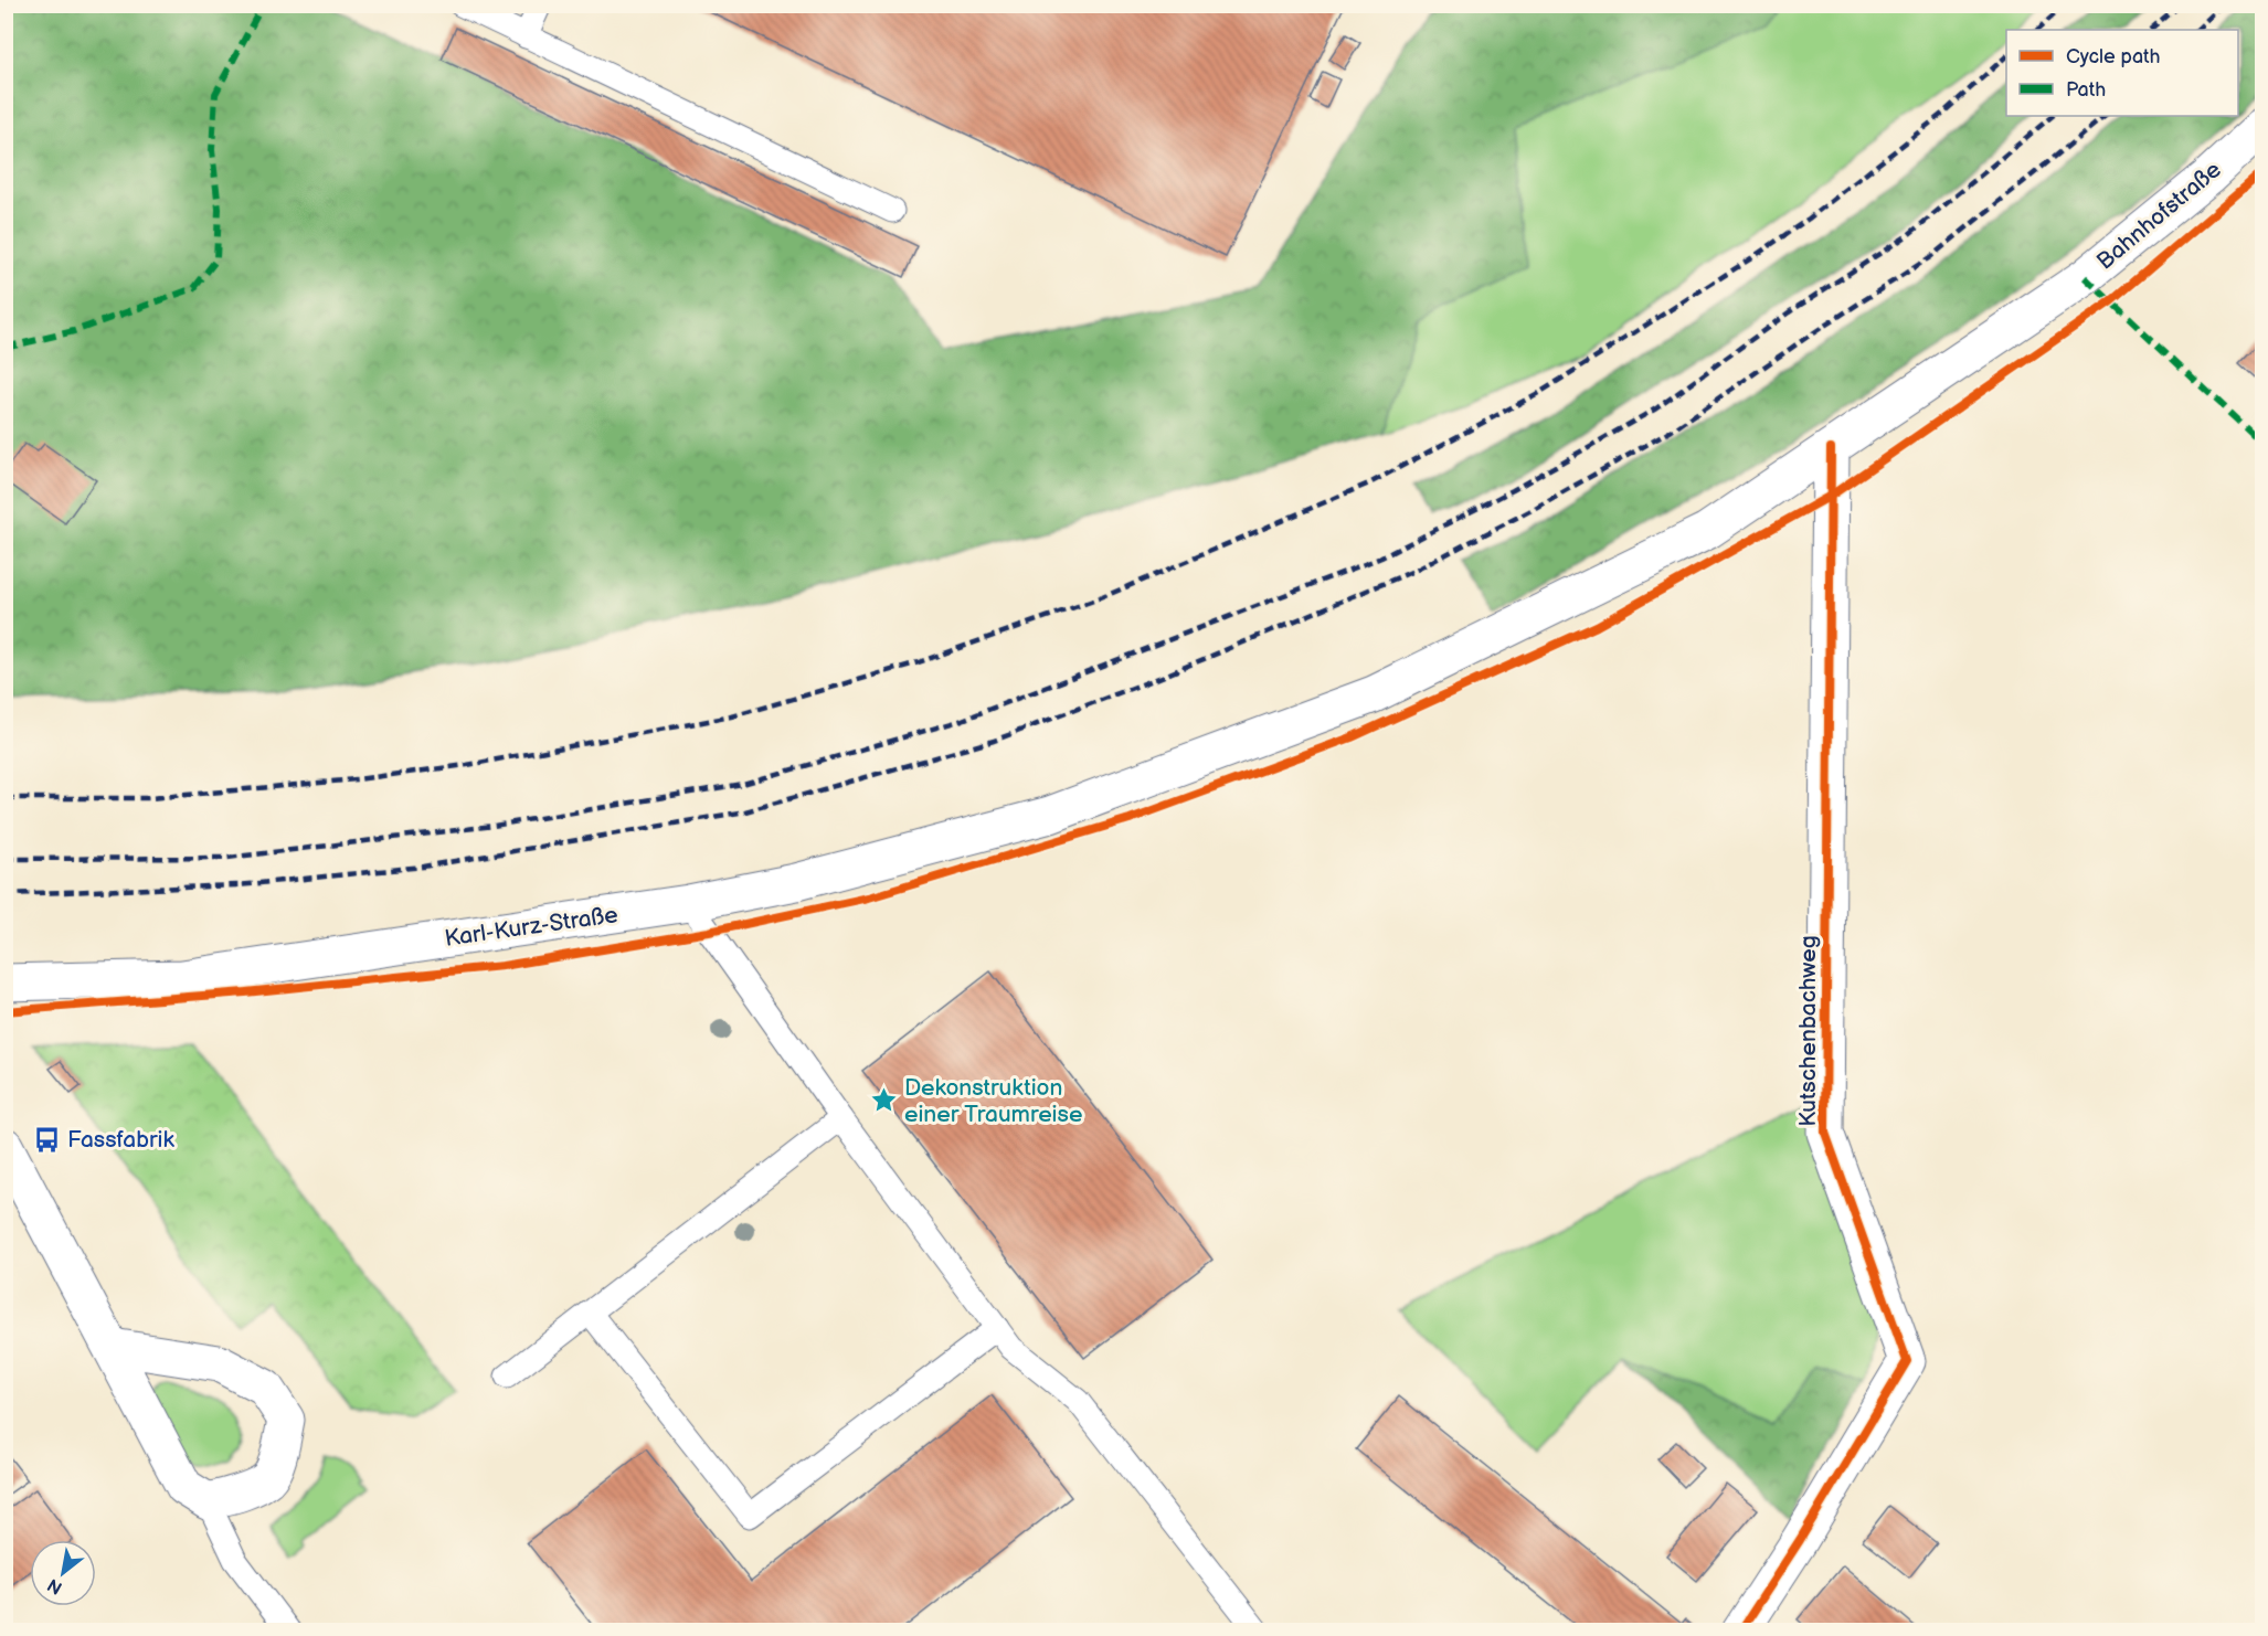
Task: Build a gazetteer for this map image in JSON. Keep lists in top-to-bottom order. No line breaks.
{"streets":{"main road":["Bahnhofstraße","Karl-Kurz-Straße","Kutschenbachweg"]},"crossings":[["Bahnhofstraße","Karl-Kurz-Straße"],["Bahnhofstraße","Kutschenbachweg"],["Karl-Kurz-Straße","Kutschenbachweg"]],"places":{"place":["Dekonstruktion einer Traumreise"],"bus stop":["Fassfabrik"]},"legend":["Cycle path","Path"],"north":"bottom left"}
